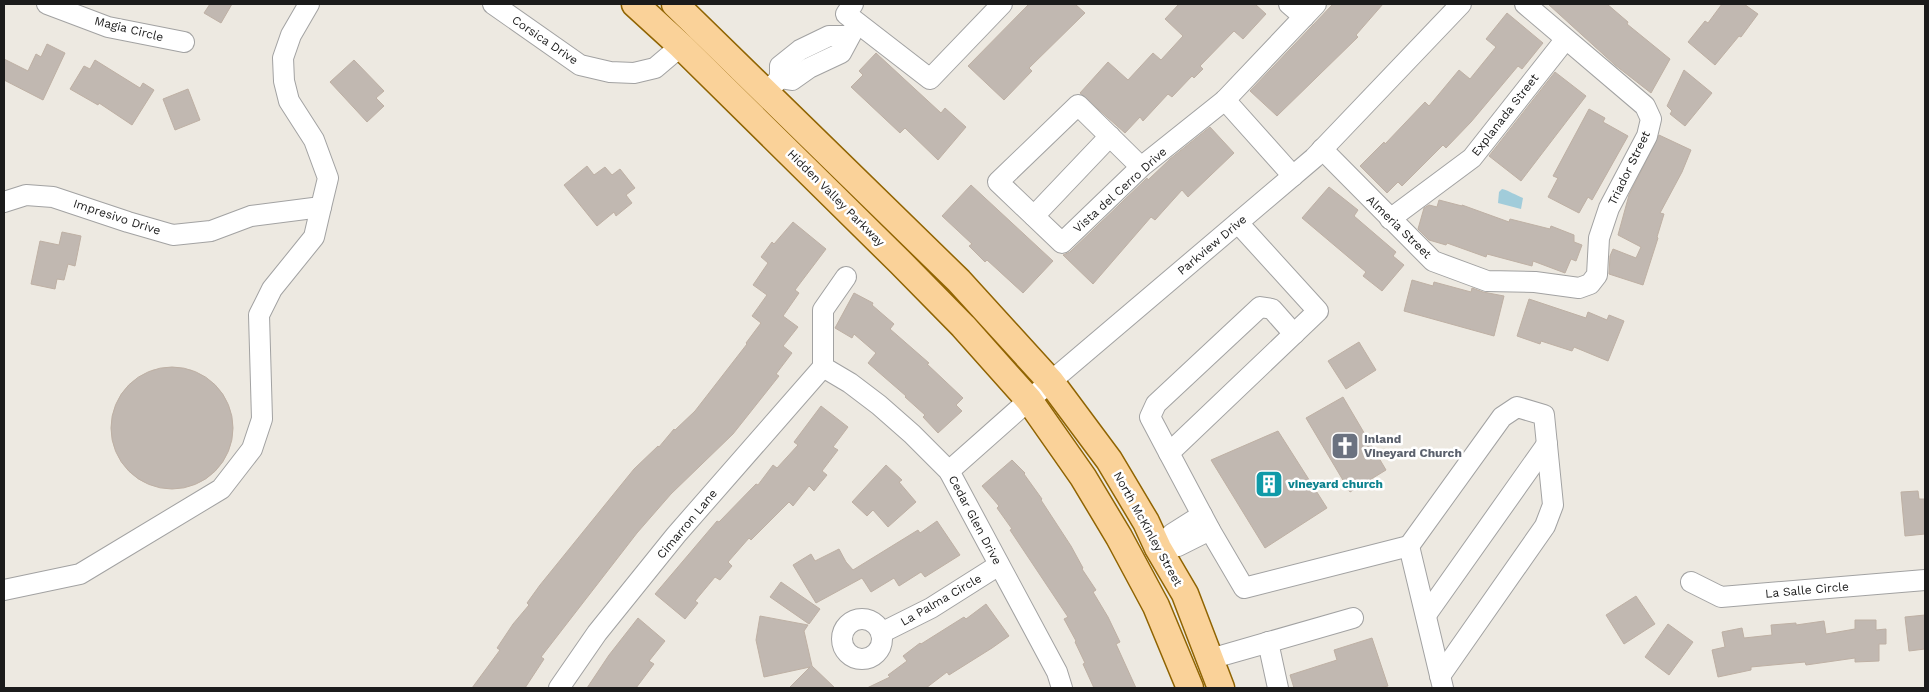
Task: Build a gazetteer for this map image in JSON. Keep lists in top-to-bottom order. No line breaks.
{"streets":{"main road":["Hidden Valley Parkway","North McKinley Street"],"street":["Magia Circle","Corsica Drive","Explanada Street","Triador Street","Vista del Cerro Drive","Impresivo Drive","Almeria Street","Parkview Drive","Cedar Glen Drive","Cimarron Lane","La Salle Circle","La Palma Circle"]},"crossings":[["Corsica Drive","Hidden Valley Parkway"],["Explanada Street","Triador Street"],["Explanada Street","Almeria Street"],["Triador Street","Almeria Street"],["Hidden Valley Parkway","Parkview Drive"],["Almeria Street","Parkview Drive"],["Parkview Drive","Cedar Glen Drive"],["Parkview Drive","North McKinley Street"],["Cedar Glen Drive","Cimarron Lane"],["Cedar Glen Drive","La Palma Circle"]],"places":{"church":["Inland Vineyard Church"],"building":["vineyard church"]}}
